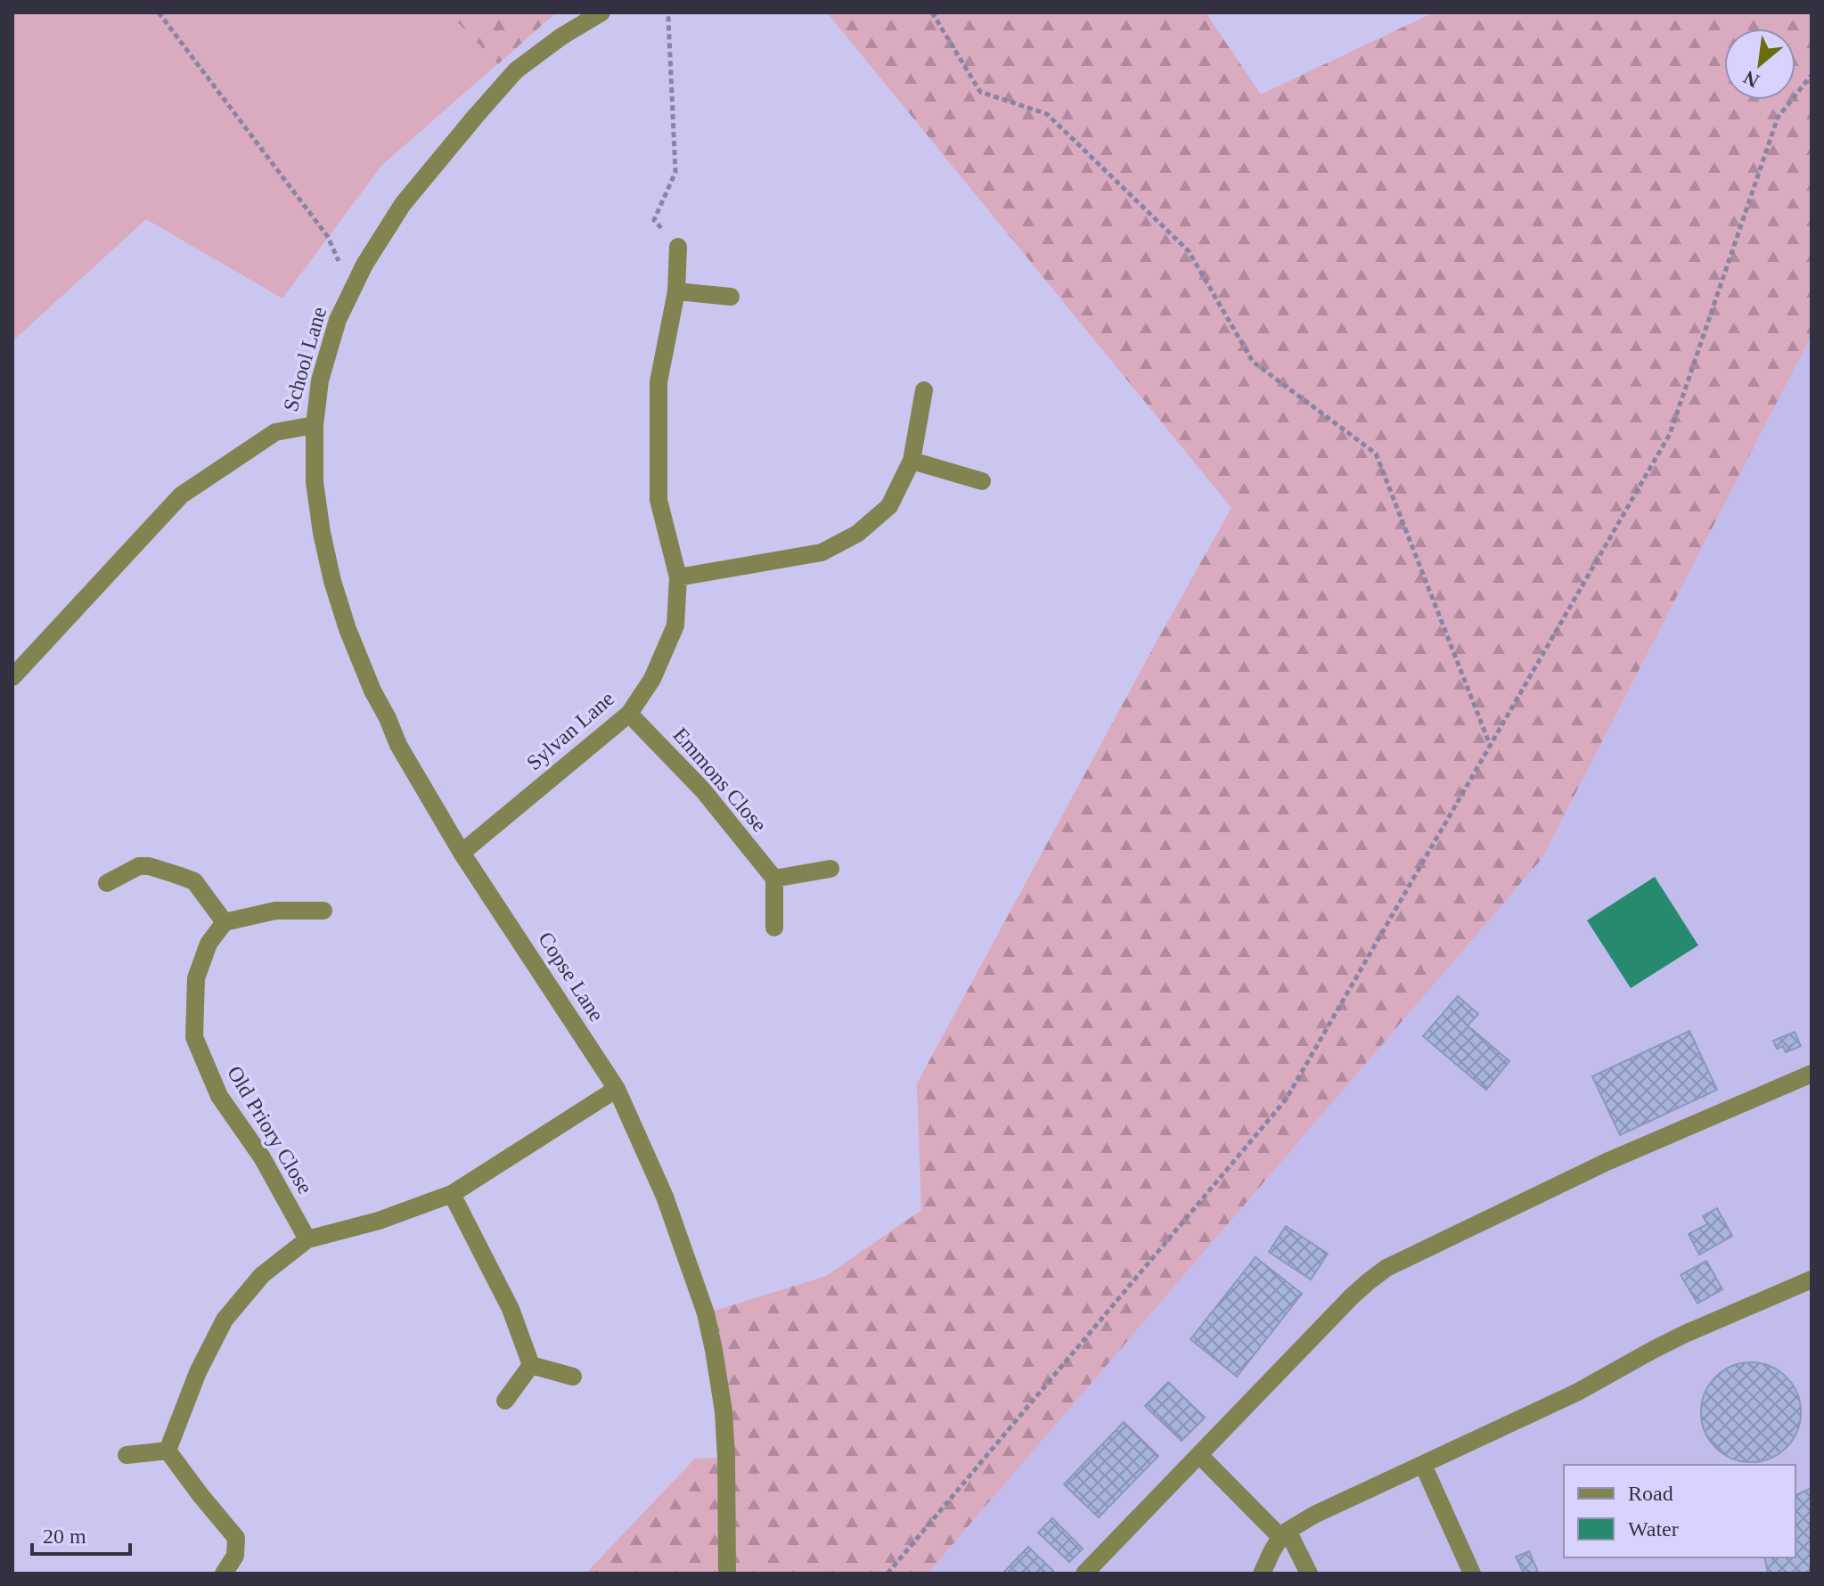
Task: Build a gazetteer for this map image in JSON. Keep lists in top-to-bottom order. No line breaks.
{"streets":{"street":["School Lane","Sylvan Lane","Emmons Close","Copse Lane","Old Priory Close"]},"crossings":[["School Lane","Copse Lane"],["Sylvan Lane","Emmons Close"],["Sylvan Lane","Copse Lane"]],"legend":["Road","Water"],"scale_bar":"20 m","north":"bottom left"}
